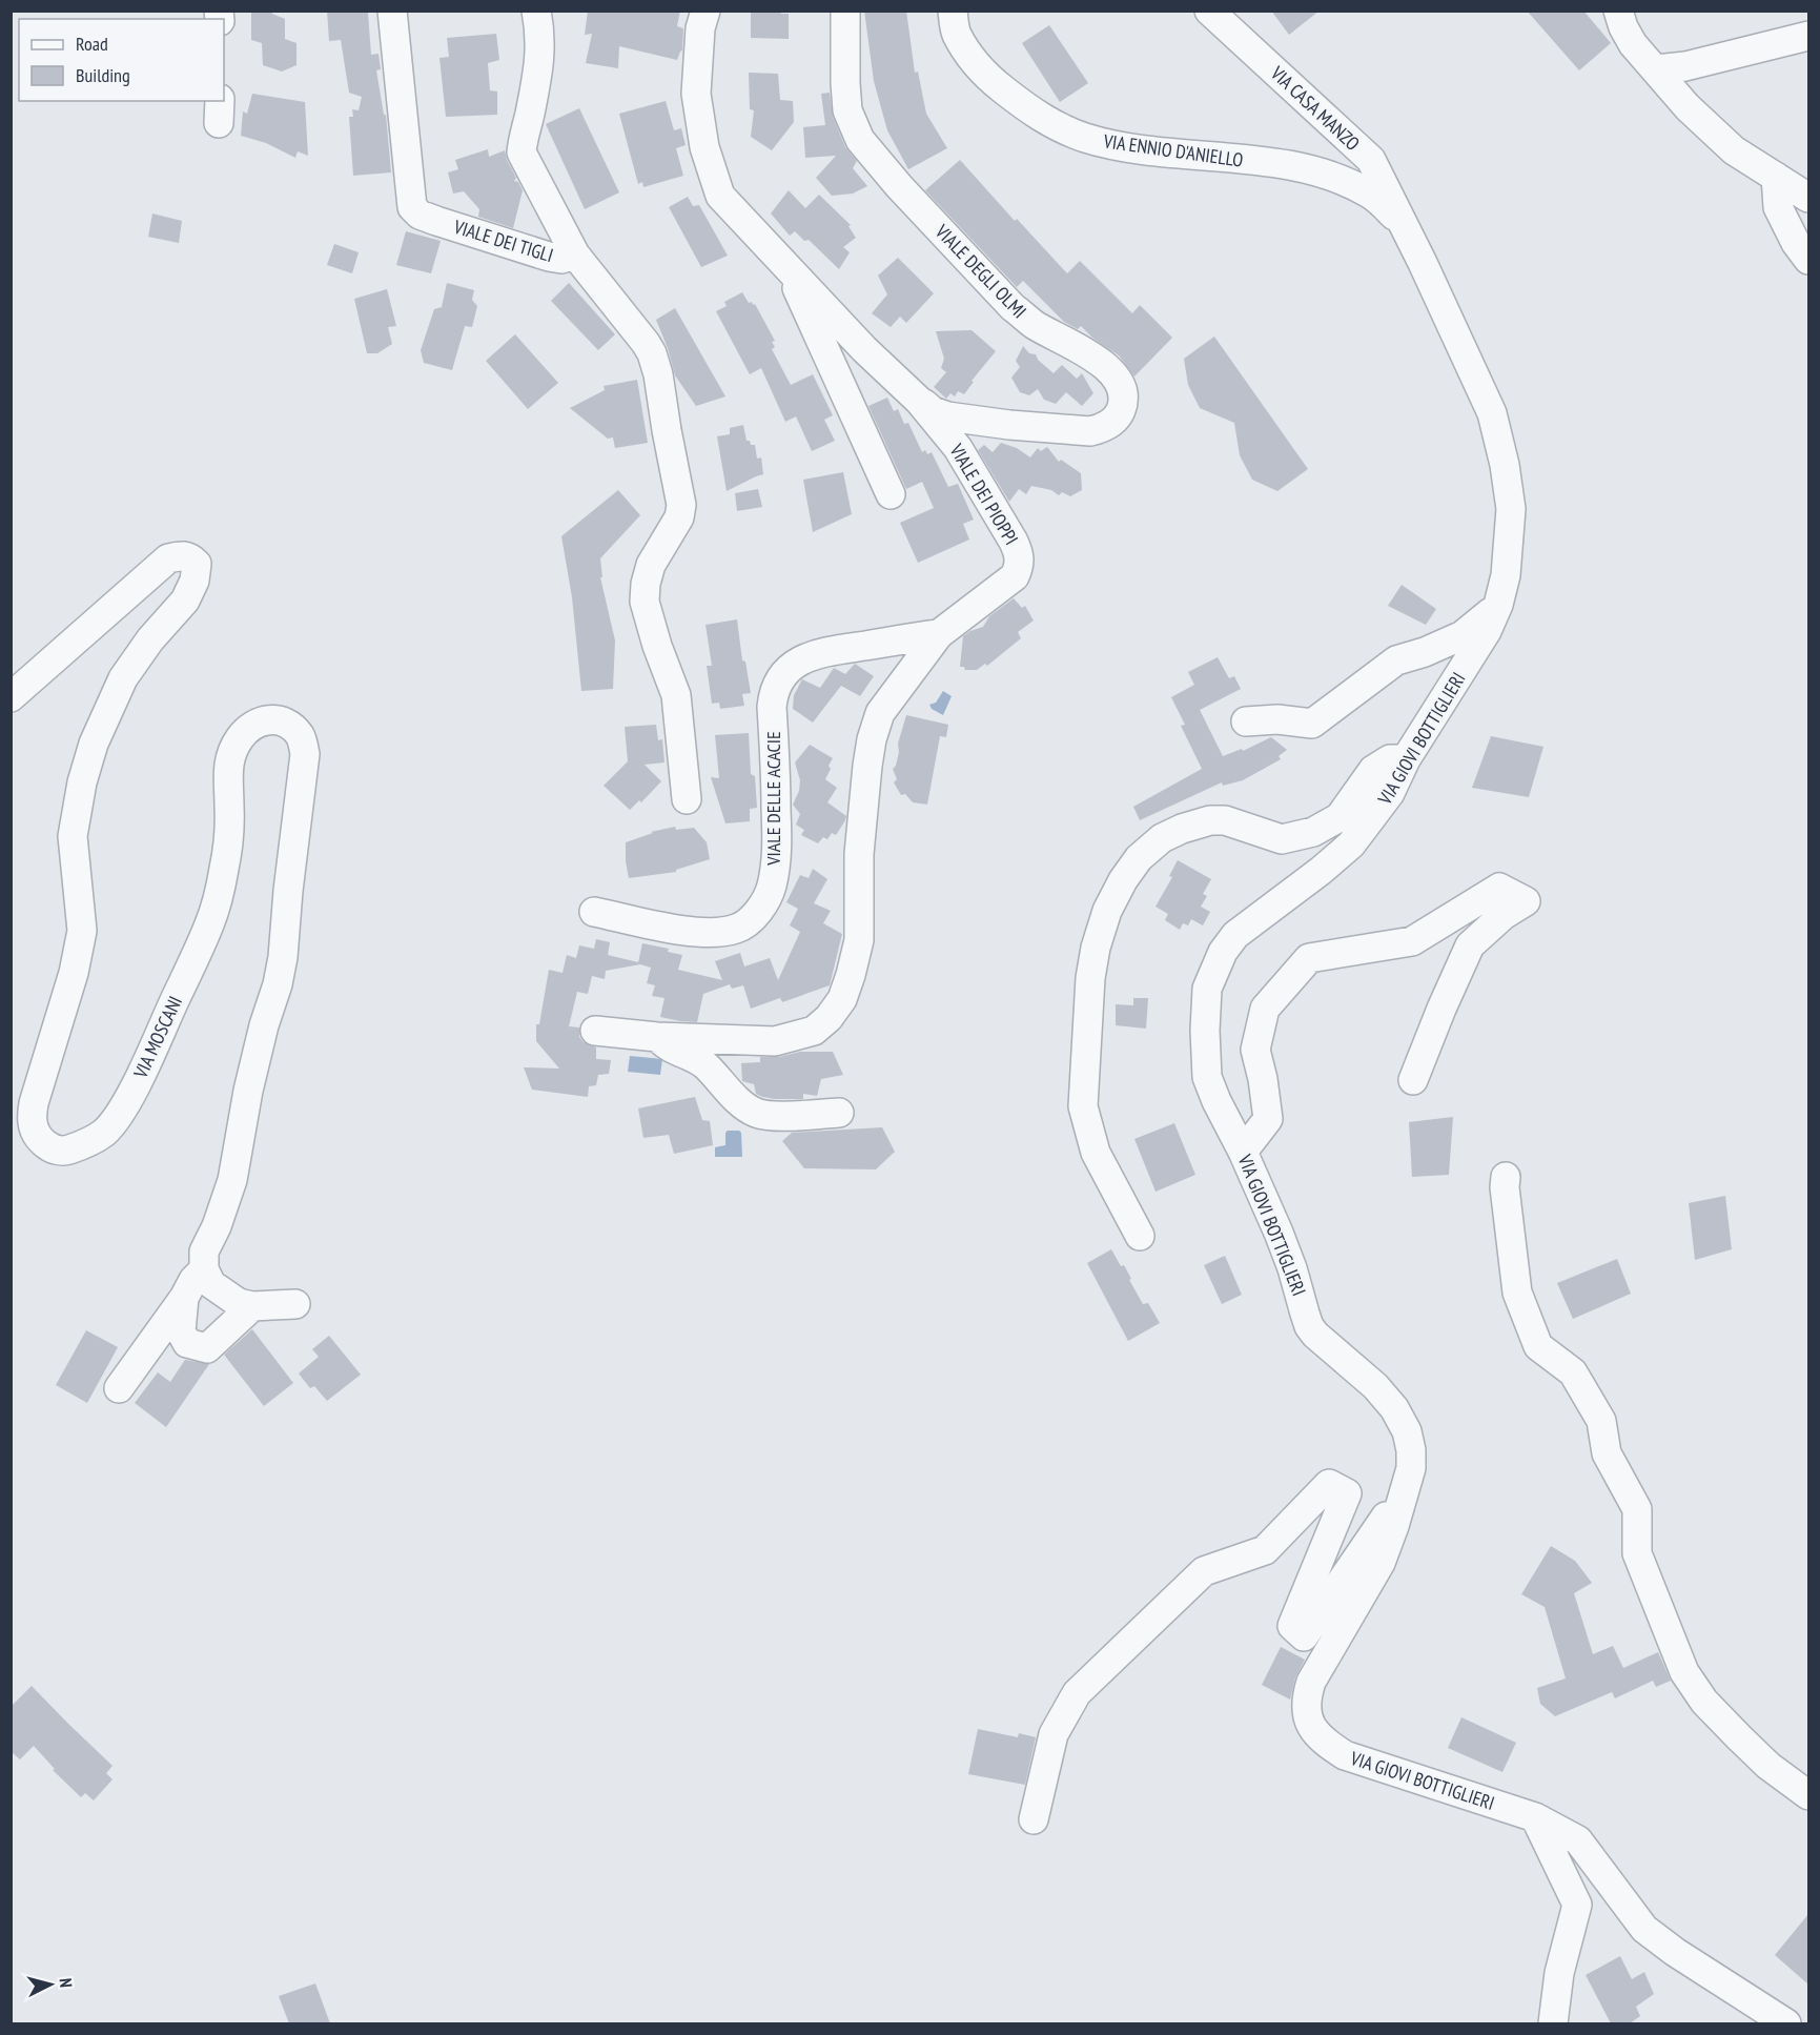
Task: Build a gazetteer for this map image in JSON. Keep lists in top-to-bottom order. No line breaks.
{"streets":{"street":["VIA CASA MANZO","VIA ENNIO D'ANIELLO","VIALE DEI TIGLI","VIALE DEGLI OLMI","VIALE DEI PIOPPI","VIA GIOVI BOTTIGLIERI","VIALE DELLE ACACIE","VIA MOSCANI"]},"crossings":[["VIA CASA MANZO","VIA ENNIO D'ANIELLO"],["VIA CASA MANZO","VIA GIOVI BOTTIGLIERI"],["VIA ENNIO D'ANIELLO","VIA GIOVI BOTTIGLIERI"],["VIALE DEGLI OLMI","VIALE DEI PIOPPI"],["VIALE DEI PIOPPI","VIALE DELLE ACACIE"]],"legend":["Road","Building"],"north":"right"}
